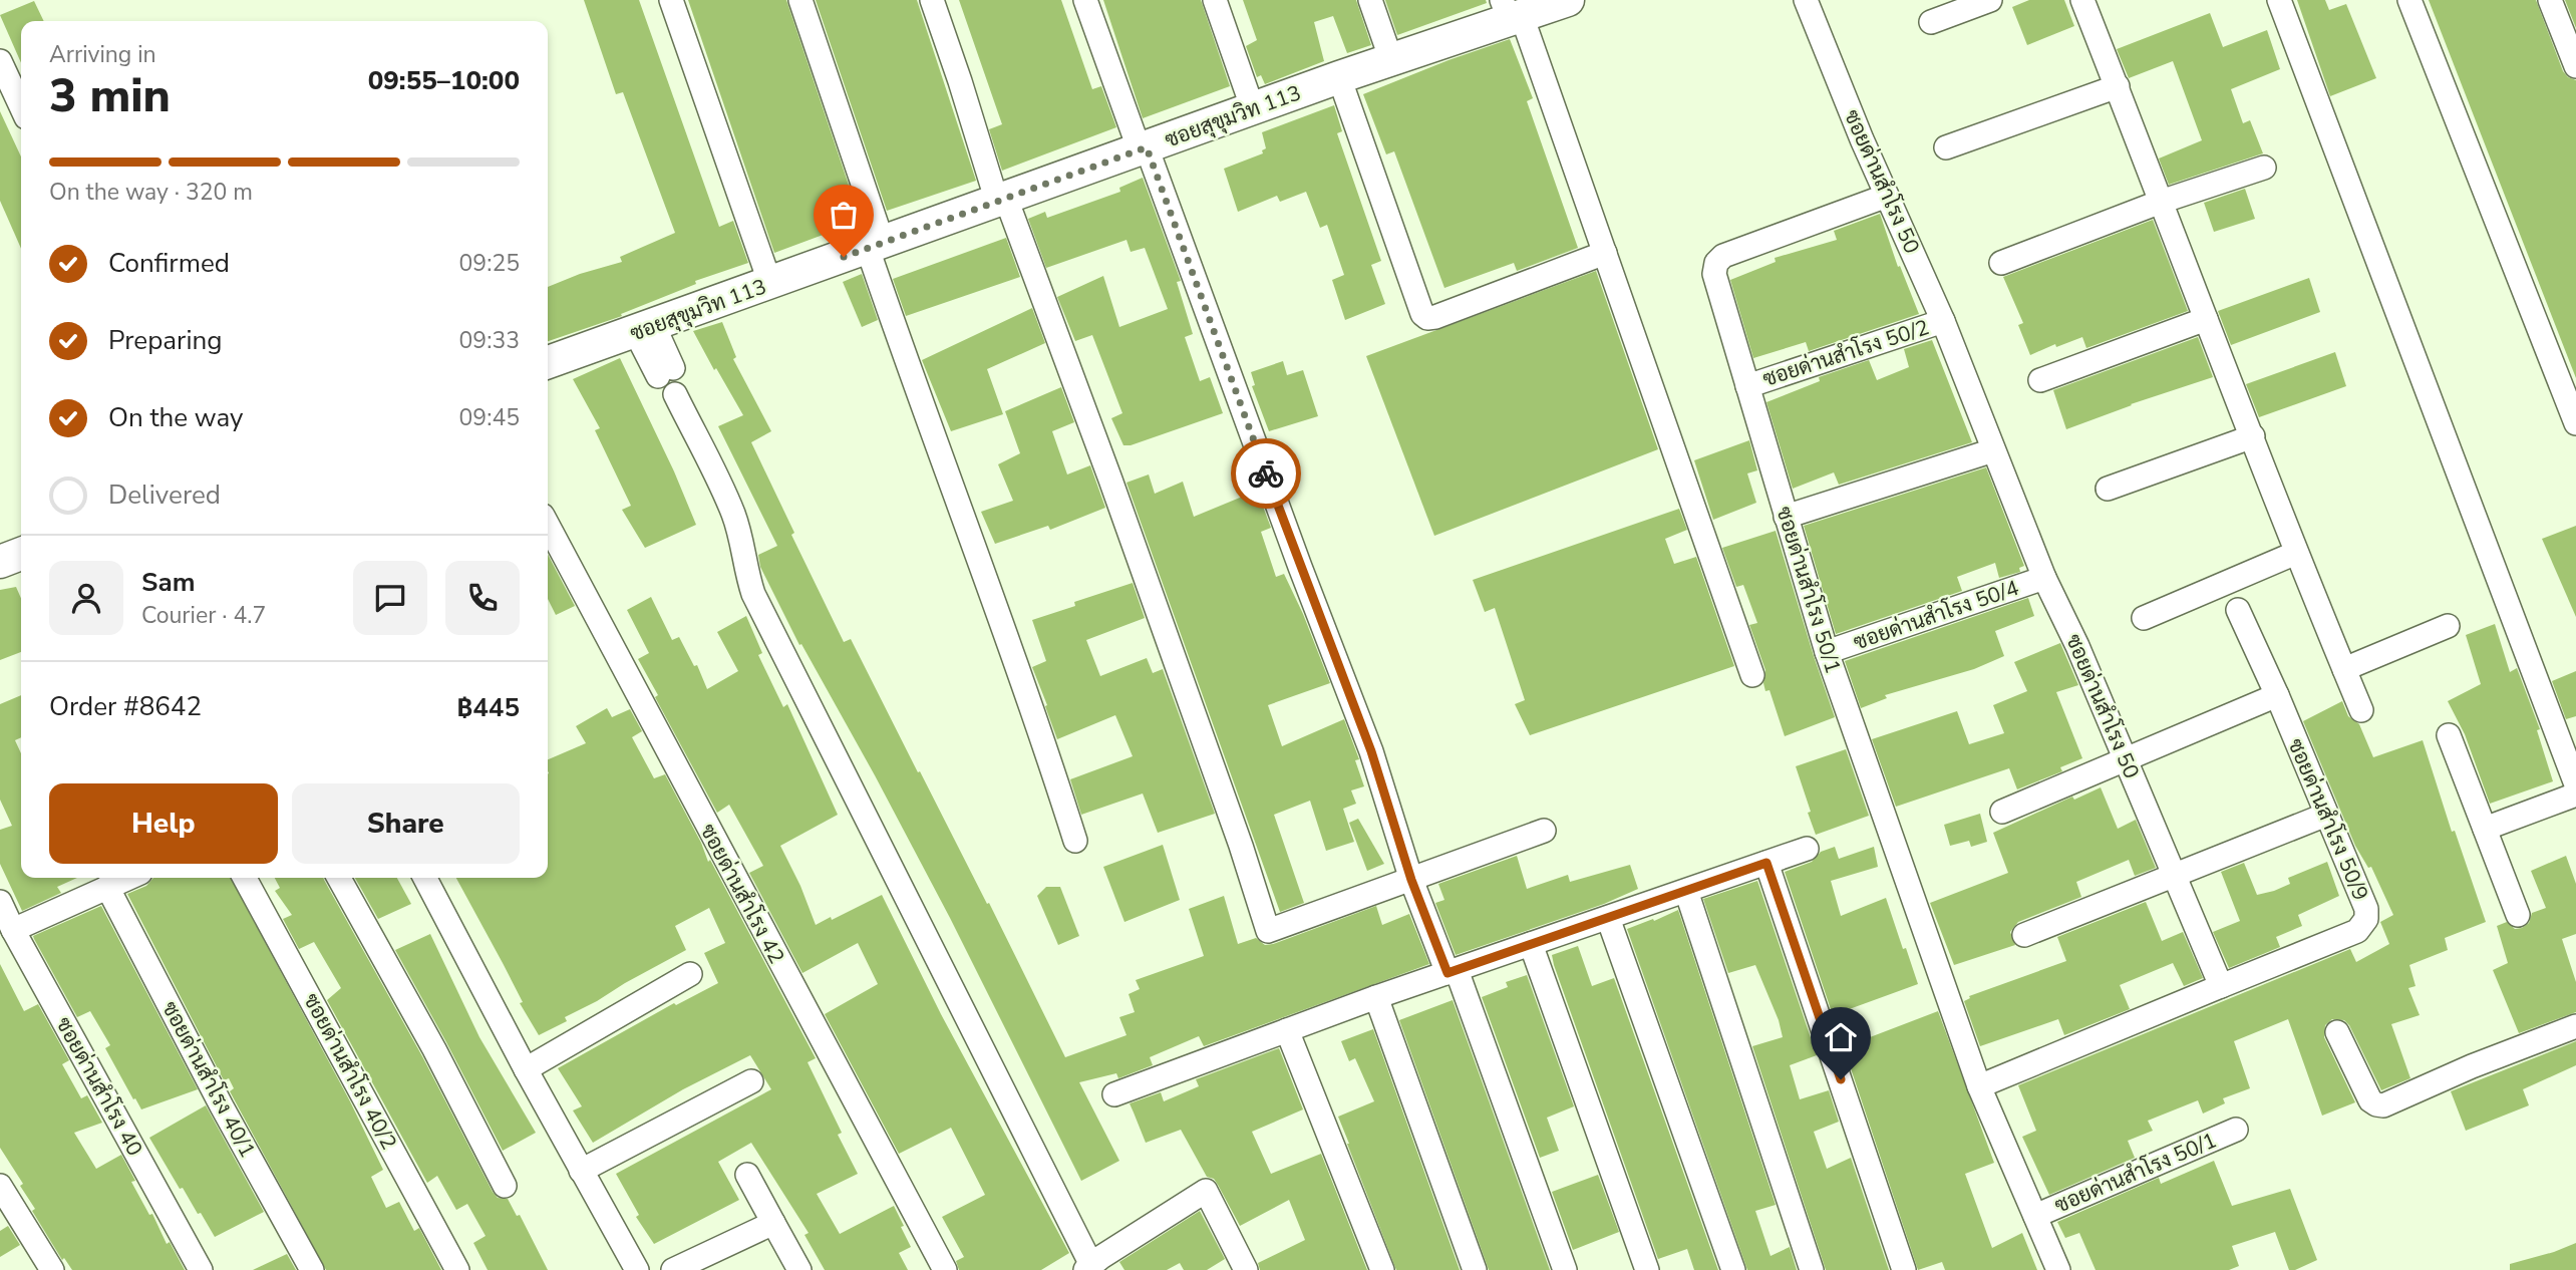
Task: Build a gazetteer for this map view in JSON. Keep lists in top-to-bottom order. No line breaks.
{"streets":{"main road":["ซอยสุขุมวิท 113"],"street":["ซอยด่านสำโรง 50","ซอยด่านสำโรง 50/2","ซอยด่านสำโรง 50/1","ซอยด่านสำโรง 50/4","ซอยด่านสำโรง 50/9","ซอยด่านสำโรง 42","ซอยด่านสำโรง 40/2","ซอยด่านสำโรง 40/1","ซอยด่านสำโรง 40"]},"crossings":[["ซอยด่านสำโรง 50","ซอยด่านสำโรง 50/2"],["ซอยด่านสำโรง 50","ซอยด่านสำโรง 50/1"],["ซอยด่านสำโรง 50","ซอยด่านสำโรง 50/4"],["ซอยด่านสำโรง 50","ซอยด่านสำโรง 50/9"],["ซอยด่านสำโรง 50/2","ซอยด่านสำโรง 50/1"],["ซอยด่านสำโรง 50/1","ซอยด่านสำโรง 50/4"]],"page":{"heading":["3 min","Arriving in","09:55–10:00"],"panel":["Sam","Courier · 4.7","Order #8642","฿445"],"bar":"On the way · 320 m","list":[["Confirmed","09:25"],["Preparing","09:33"],["On the way","09:45"],"Delivered"],"buttons":["Help","Share"]}}
